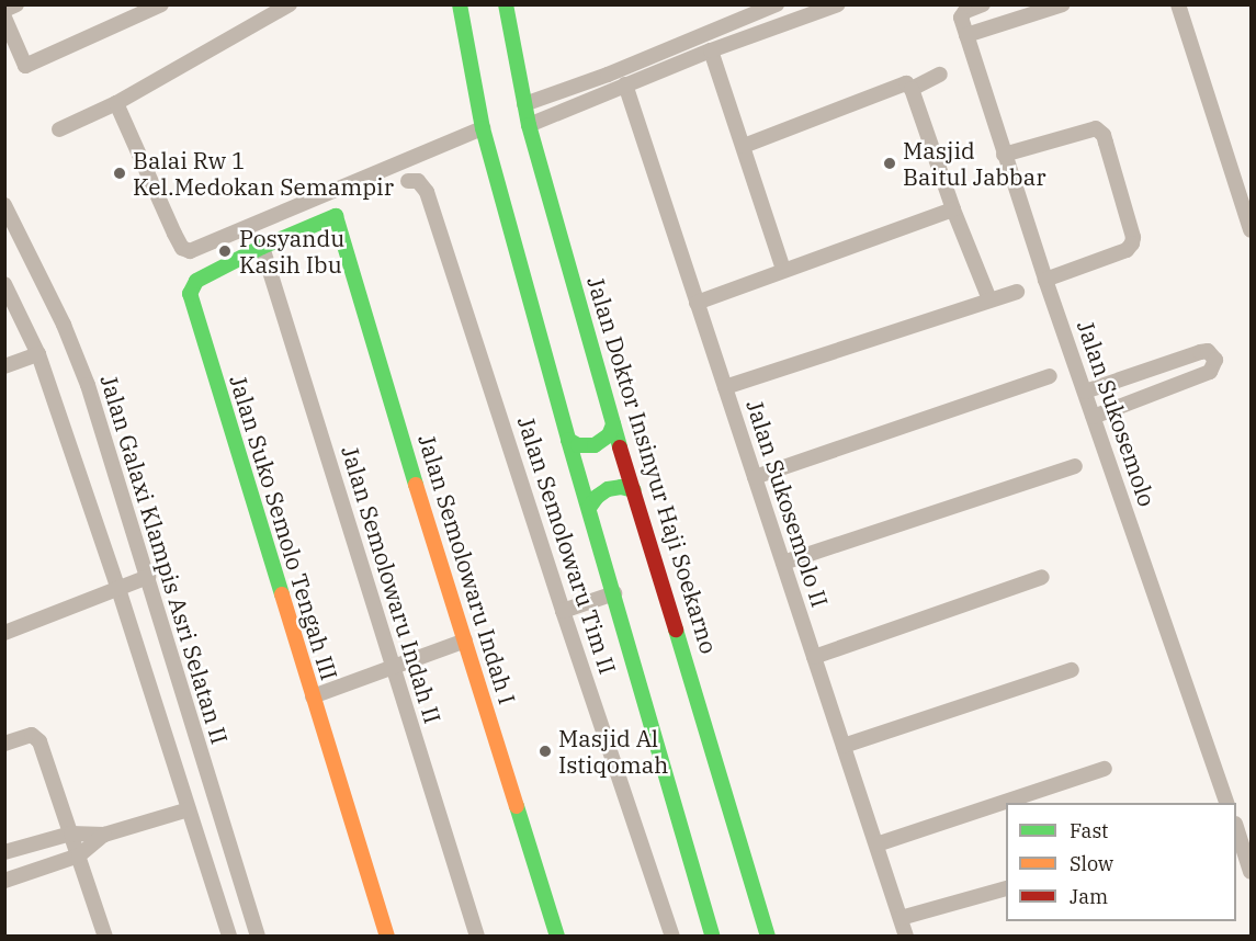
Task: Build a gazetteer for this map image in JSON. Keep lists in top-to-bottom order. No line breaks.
{"streets":{"main road":["Jalan Doktor Insinyur Haji Soekarno","Jalan Suko Semolo Tengah III","Jalan Semolowaru Indah I"],"street":["Jalan Sukosemolo","Jalan Sukosemolo II","Jalan Semolowaru Tim II","Jalan Galaxi Klampis Asri Selatan II","Jalan Semolowaru Indah II"]},"crossings":[["Jalan Suko Semolo Tengah III","Jalan Semolowaru Indah I"],["Jalan Suko Semolo Tengah III","Jalan Semolowaru Indah II"]],"places":["Masjid Baitul Jabbar","Balai Rw 1 Kel.Medokan Semampir","Posyandu Kasih Ibu","Masjid Al Istiqomah"],"legend":["Fast","Slow","Jam"]}
